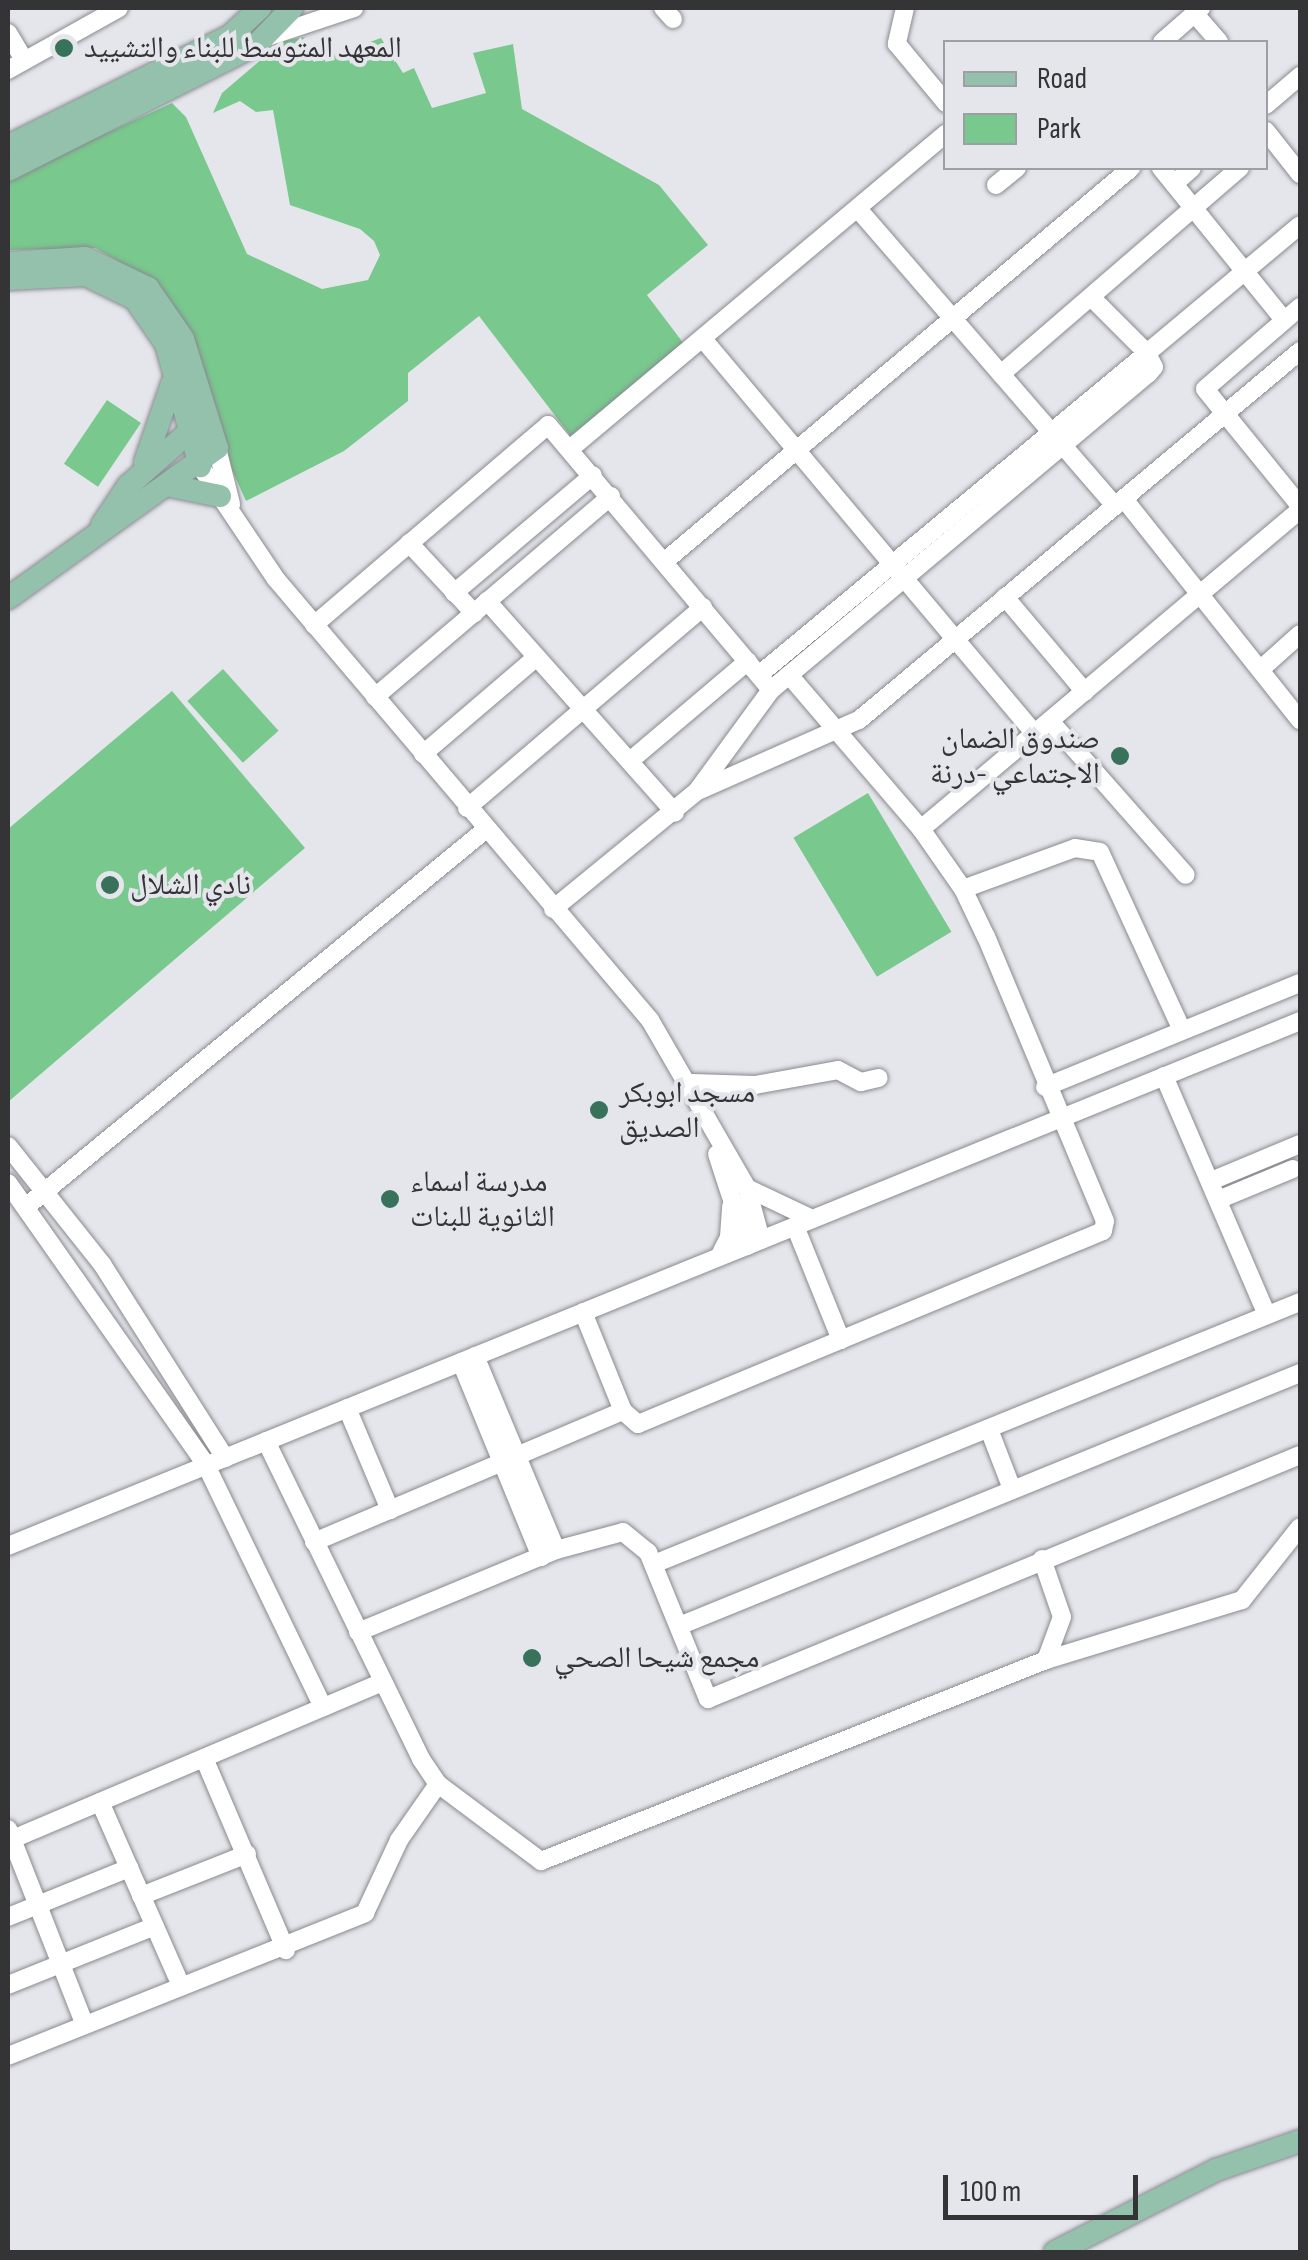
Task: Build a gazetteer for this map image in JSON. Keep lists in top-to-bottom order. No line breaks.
{"places":["المعهد المتوسط للبناء والتشييد","صندوق الضمان الاجتماعي -درنة","نادي الشلال","مسجد ابوبكر الصديق","مدرسة اسماء الثانوية للبنات","مجمع شيحا الصحي"],"legend":["Road","Park"],"scale_bar":"100 m"}
